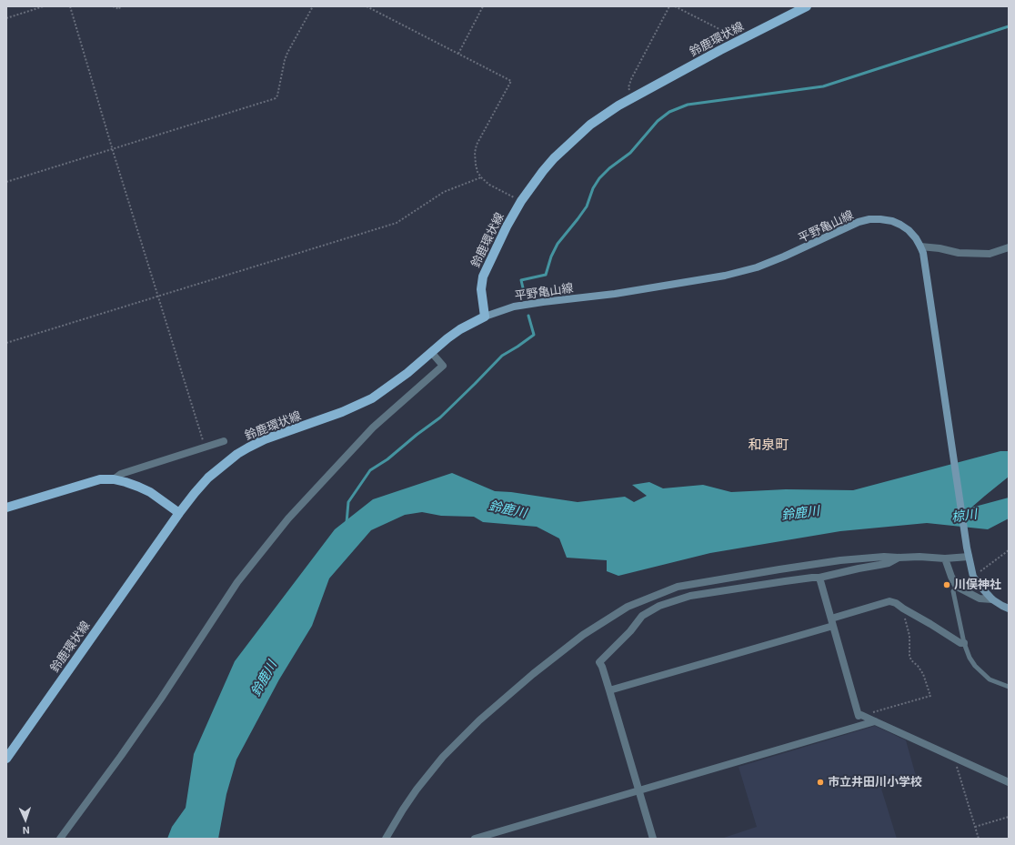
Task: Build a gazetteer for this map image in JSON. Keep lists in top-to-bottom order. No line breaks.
{"streets":{"main road":["鈴鹿環状線","平野亀山線"]},"crossings":[["鈴鹿環状線","平野亀山線"]],"districts":["和泉町"],"water":["鈴鹿川","椋川"],"places":["川俣神社","市立井田川小学校"],"north":"bottom"}
